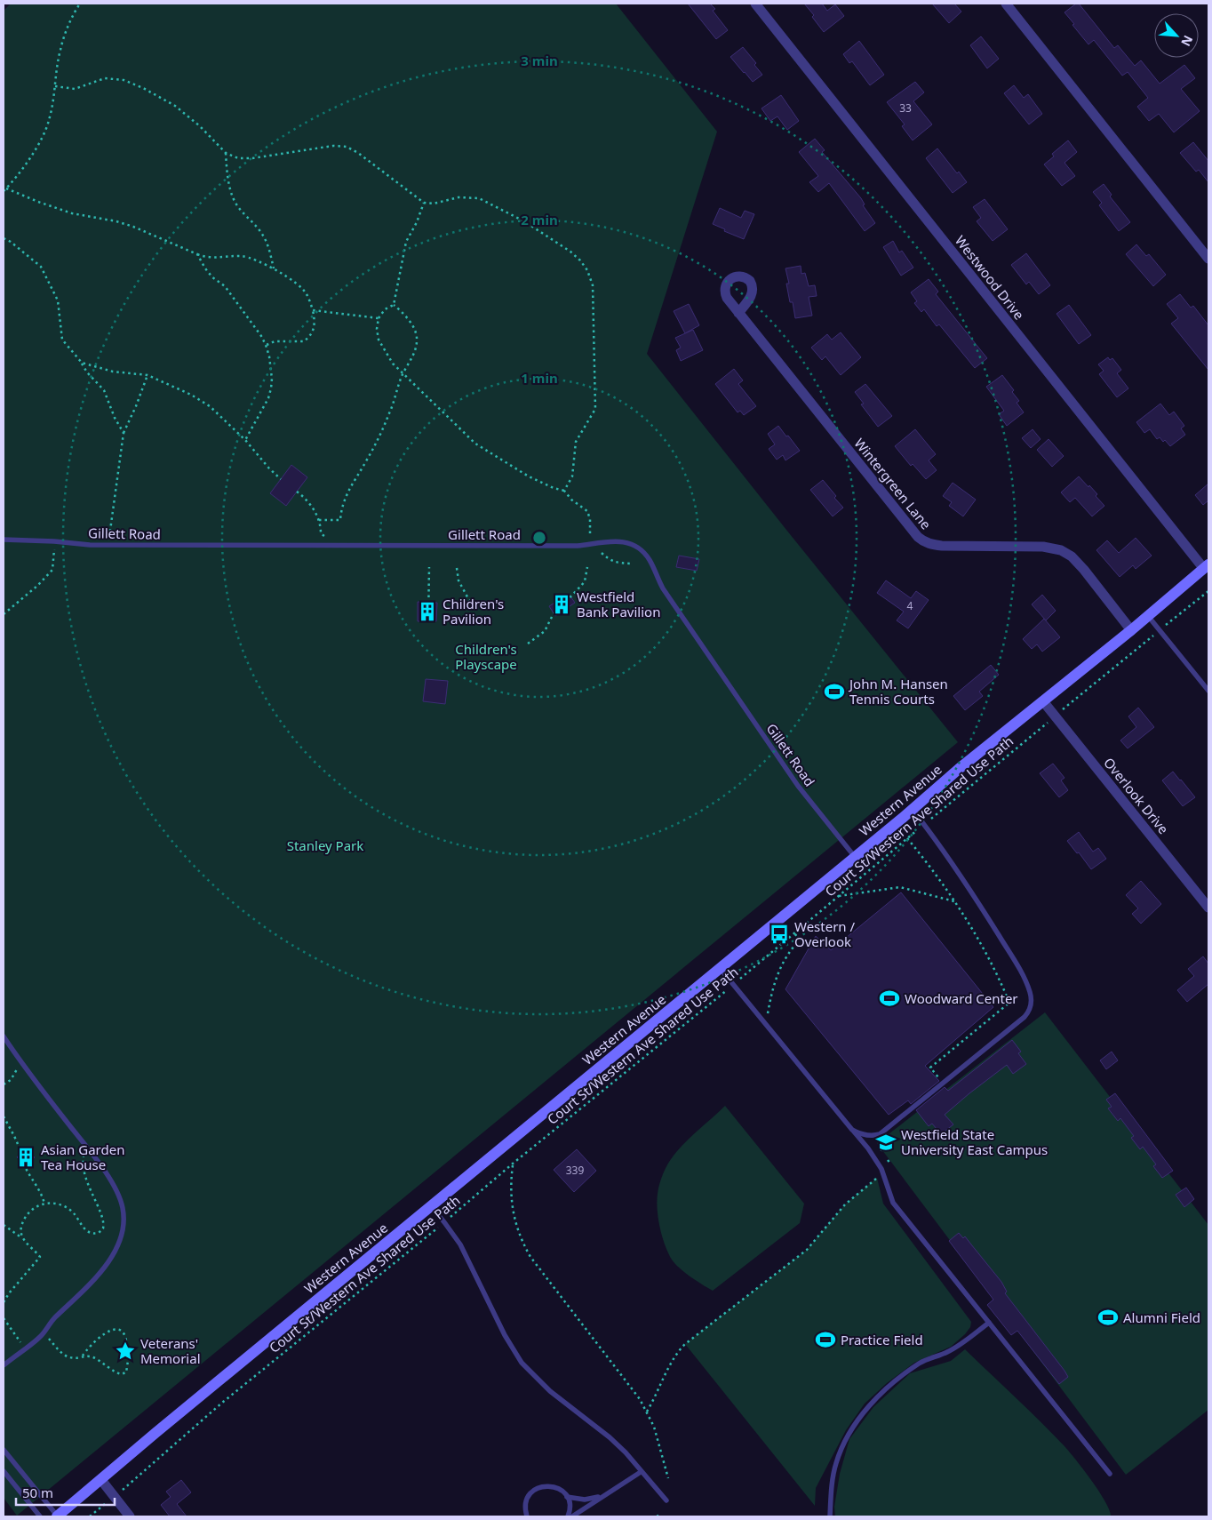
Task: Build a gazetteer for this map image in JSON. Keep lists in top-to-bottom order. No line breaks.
{"streets":{"main road":["Western Avenue"],"street":["Westwood Drive","Wintergreen Lane","Overlook Drive"],"lane":["Gillett Road"],"path":["Court St/Western Ave Shared Use Path"]},"crossings":[["Westwood Drive","Western Avenue"],["Wintergreen Lane","Western Avenue"],["Gillett Road","Western Avenue"],["Overlook Drive","Western Avenue"],["Overlook Drive","Court St/Western Ave Shared Use Path"]],"parks":["Children's Playscape","Stanley Park"],"places":{"building":["Westfield Bank Pavilion","Children's Pavilion","Asian Garden Tea House"],"sports":["John M. Hansen Tennis Courts","Woodward Center","Alumni Field","Practice Field"],"bus stop":["Western / Overlook"],"school or university":["Westfield State University East Campus"],"place":["Veterans' Memorial"]},"house_numbers":["33","4","339"],"scale_bar":"50 m","north":"bottom right","rings":["3 min","2 min","1 min"]}
